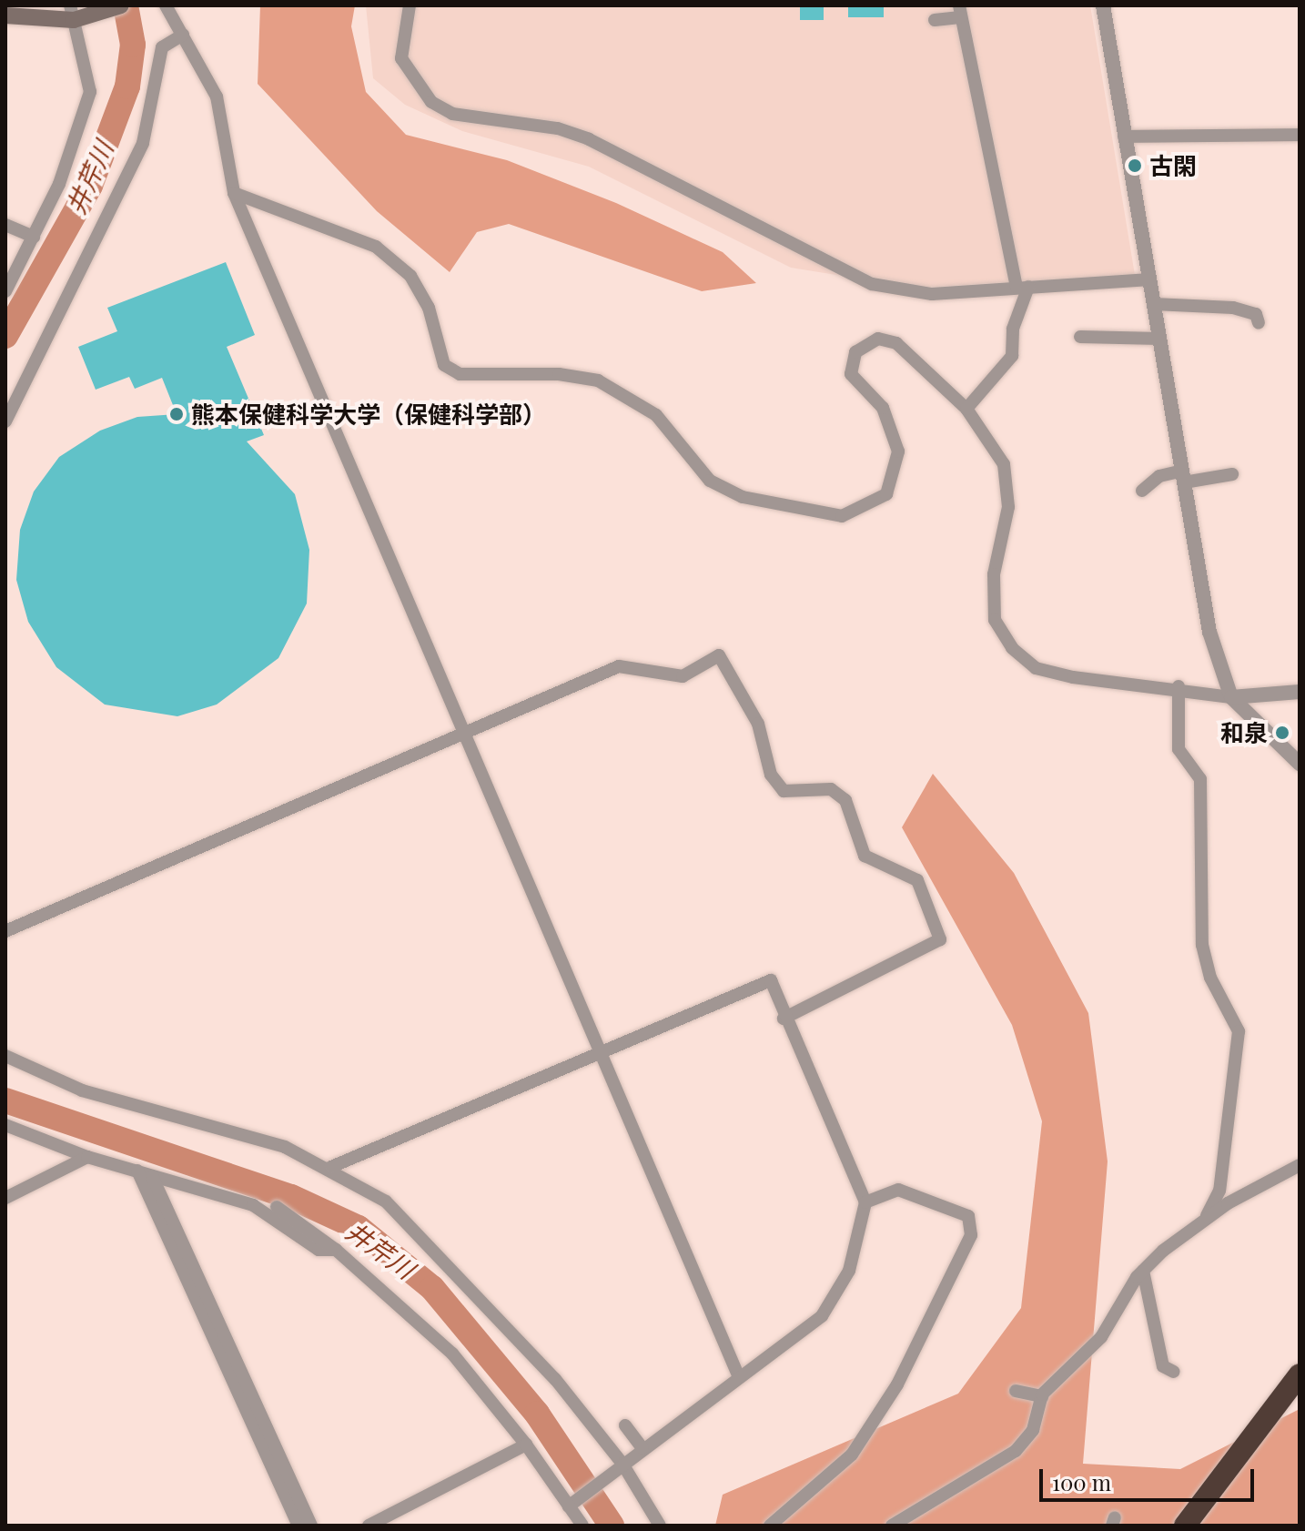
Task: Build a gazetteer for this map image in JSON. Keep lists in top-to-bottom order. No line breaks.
{"water":["井芹川"],"places":["古閑","熊本保健科学大学（保健科学部）","和泉"],"scale_bar":"100 m"}
